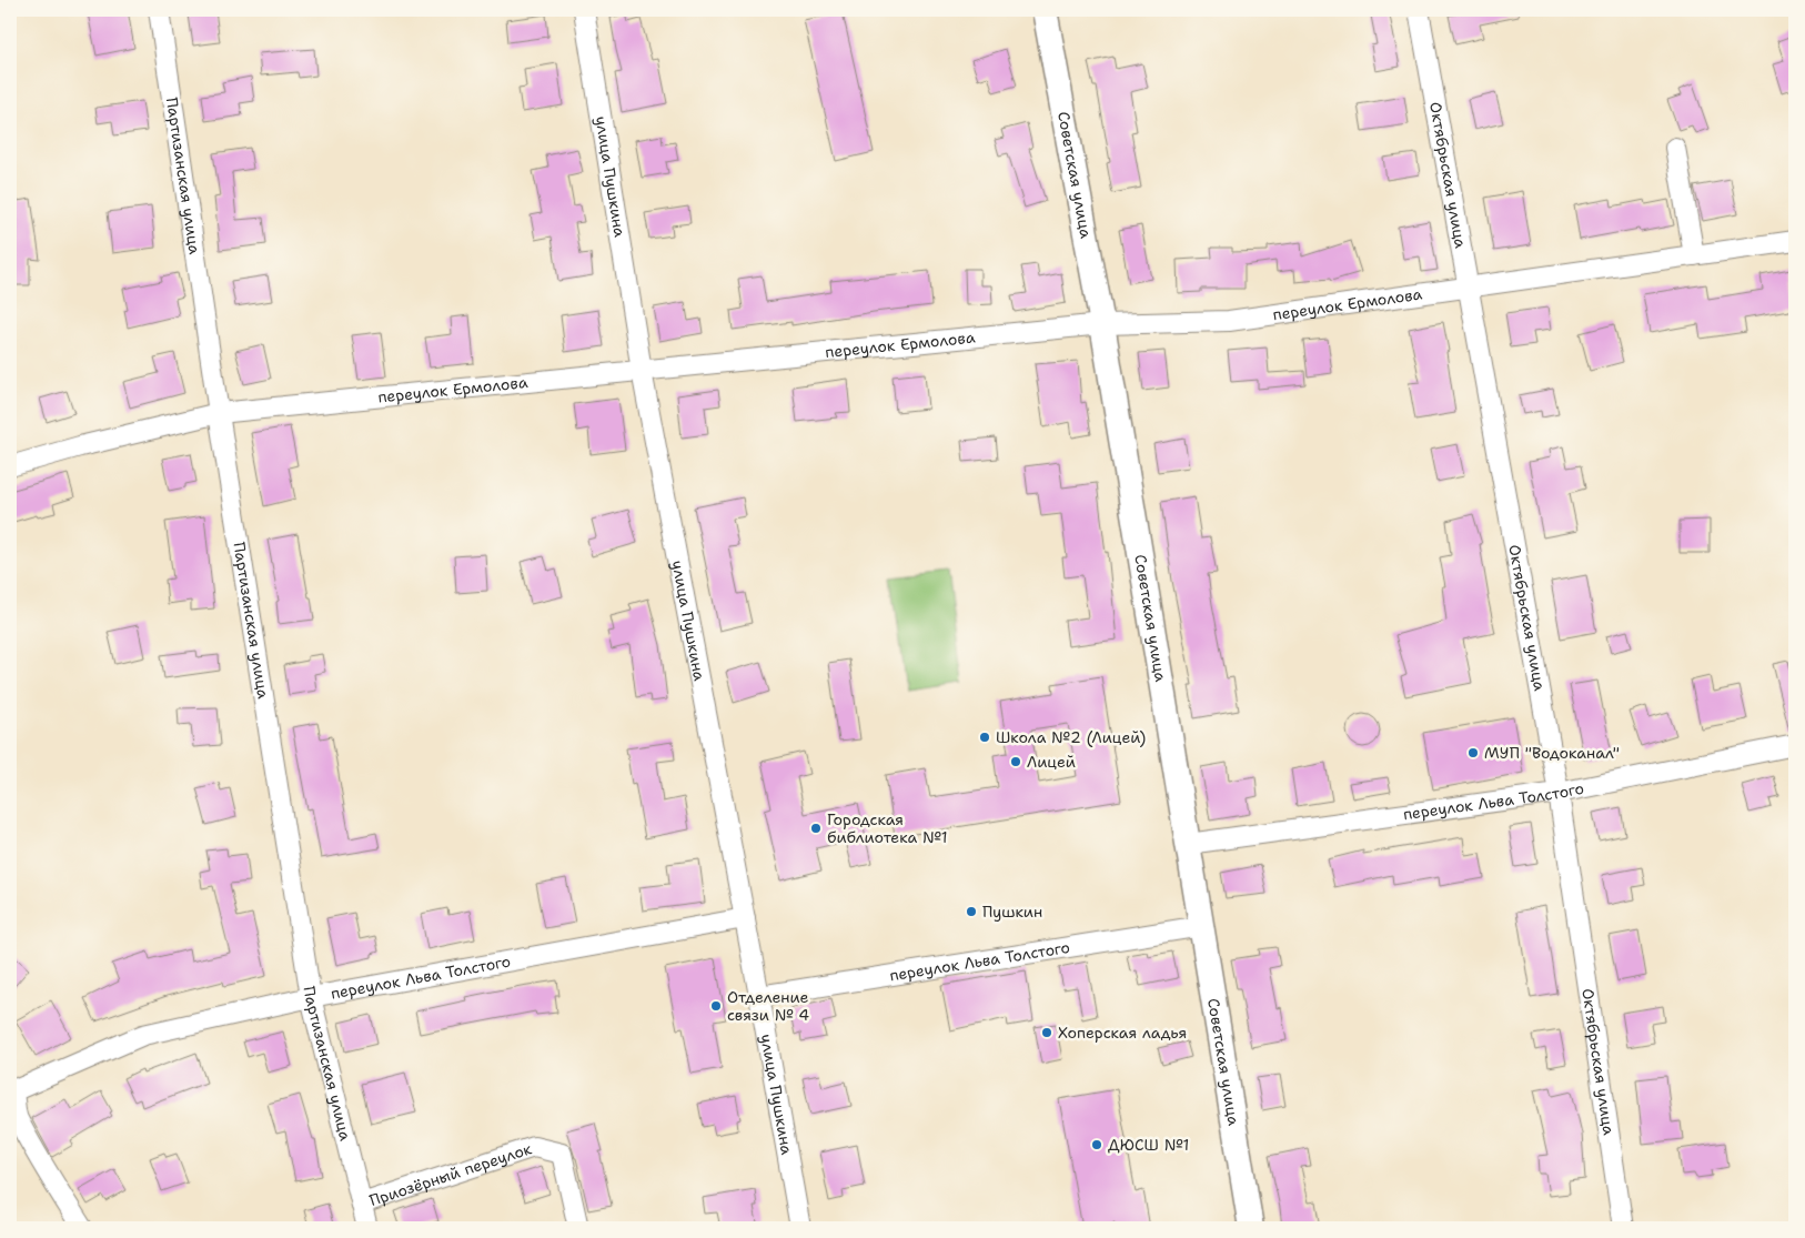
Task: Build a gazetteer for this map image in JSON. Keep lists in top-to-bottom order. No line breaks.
{"streets":{"main road":["Советская улица"],"street":["Октябрьская улица","Партизанская улица","улица Пушкина","переулок Ермолова","переулок Льва Толстого","Приозёрный переулок"]},"crossings":[["Советская улица","переулок Ермолова"],["Советская улица","переулок Льва Толстого"],["Октябрьская улица","переулок Ермолова"],["Октябрьская улица","переулок Льва Толстого"],["Партизанская улица","переулок Ермолова"],["Партизанская улица","переулок Льва Толстого"],["Партизанская улица","Приозёрный переулок"],["улица Пушкина","переулок Ермолова"],["улица Пушкина","переулок Льва Толстого"]],"places":["Школа №2 (Лицей)","МУП \"Водоканал\"","Лицей","Городская библиотека №1","Пушкин","Отделение связи № 4","Хоперская ладья","ДЮСШ №1"]}
